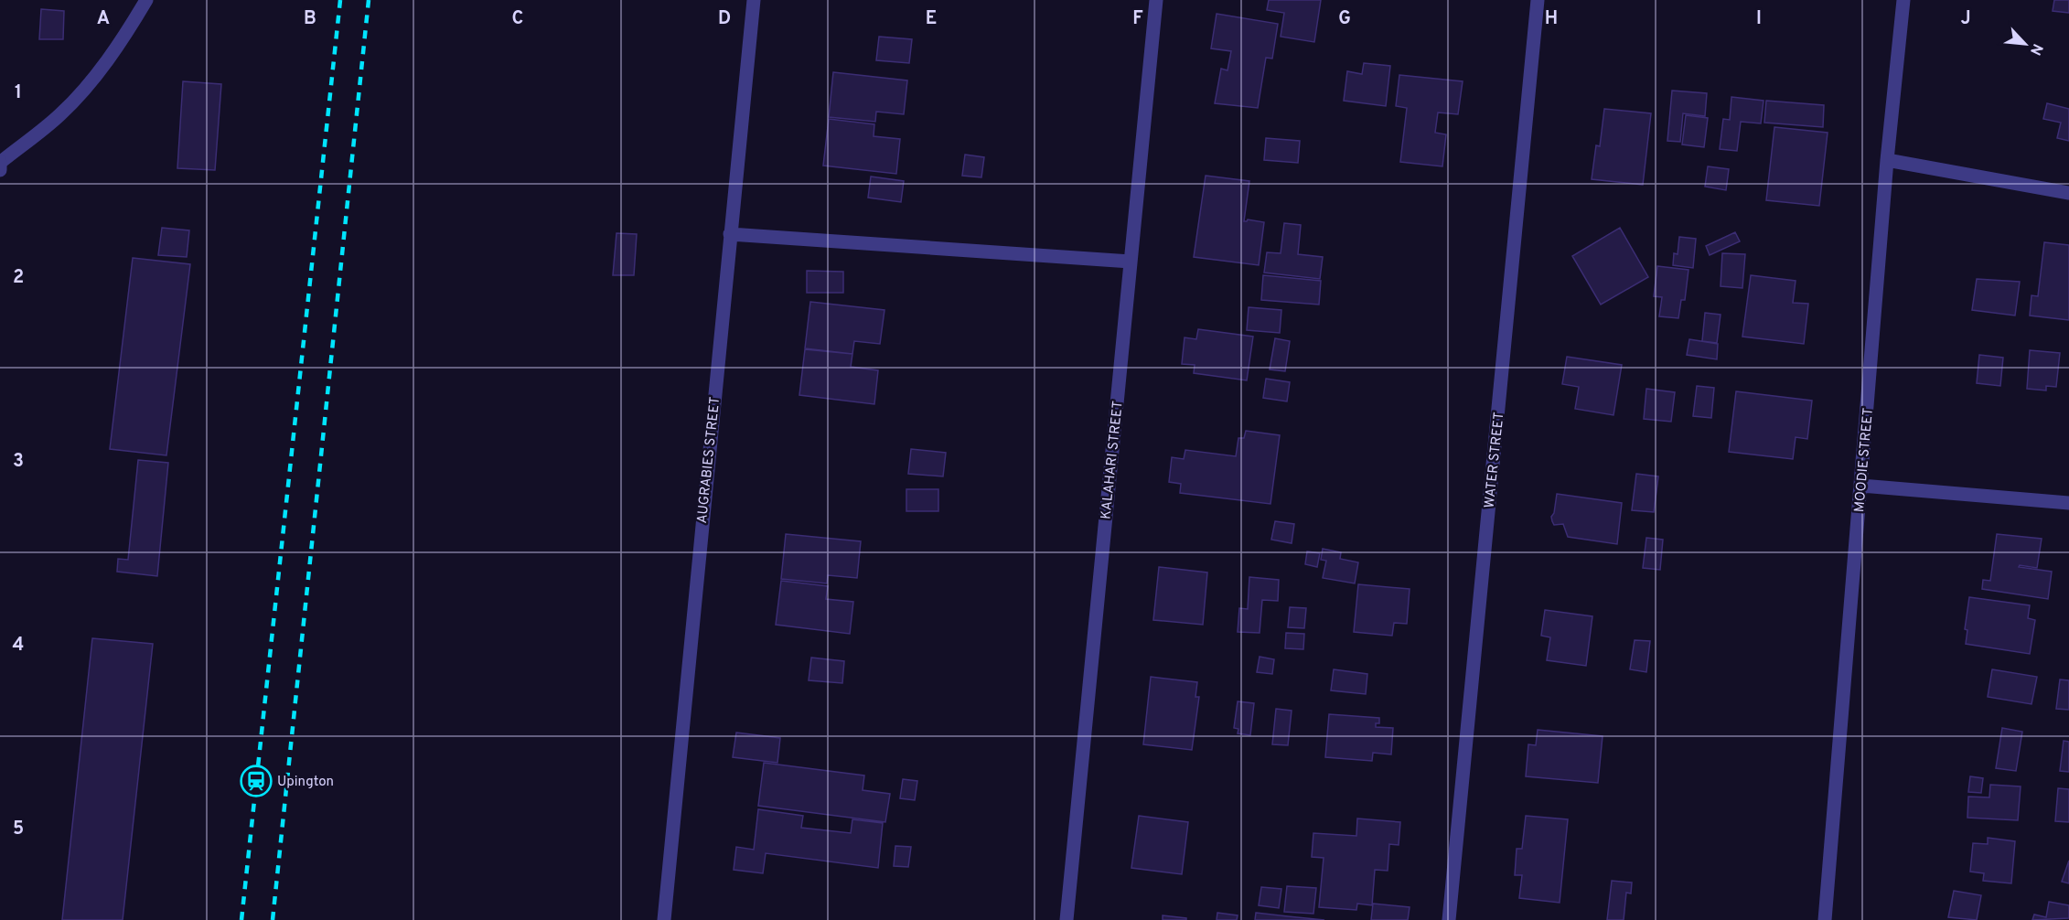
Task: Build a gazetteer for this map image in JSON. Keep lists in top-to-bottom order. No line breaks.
{"streets":{"street":["AUGRABIES STREET","KALAHARI STREET","WATER STREET","MOODIE STREET"]},"places":{"station":["Upington"]},"north":"bottom right","grid":{"columns":["A","B","C","D","E","F","G","H","I","J"],"rows":["1","2","3","4","5"]}}
